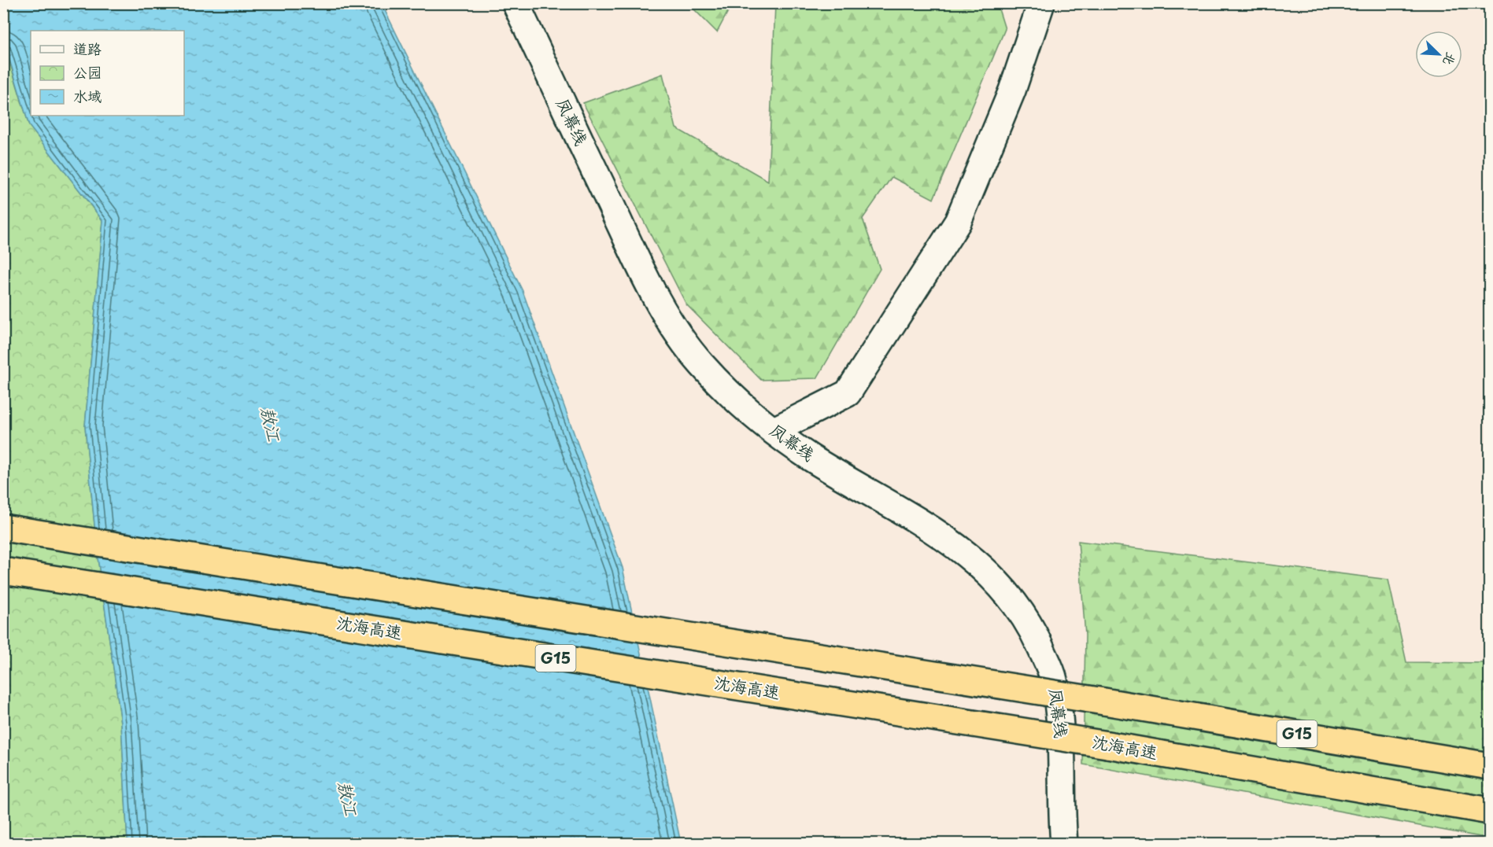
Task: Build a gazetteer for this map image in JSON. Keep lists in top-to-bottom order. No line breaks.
{"streets":{"highway":["沈海高速","G15"],"main road":["凤幕线"]},"water":["敖江"],"legend":["道路","公园","水域"],"north":"bottom right"}
